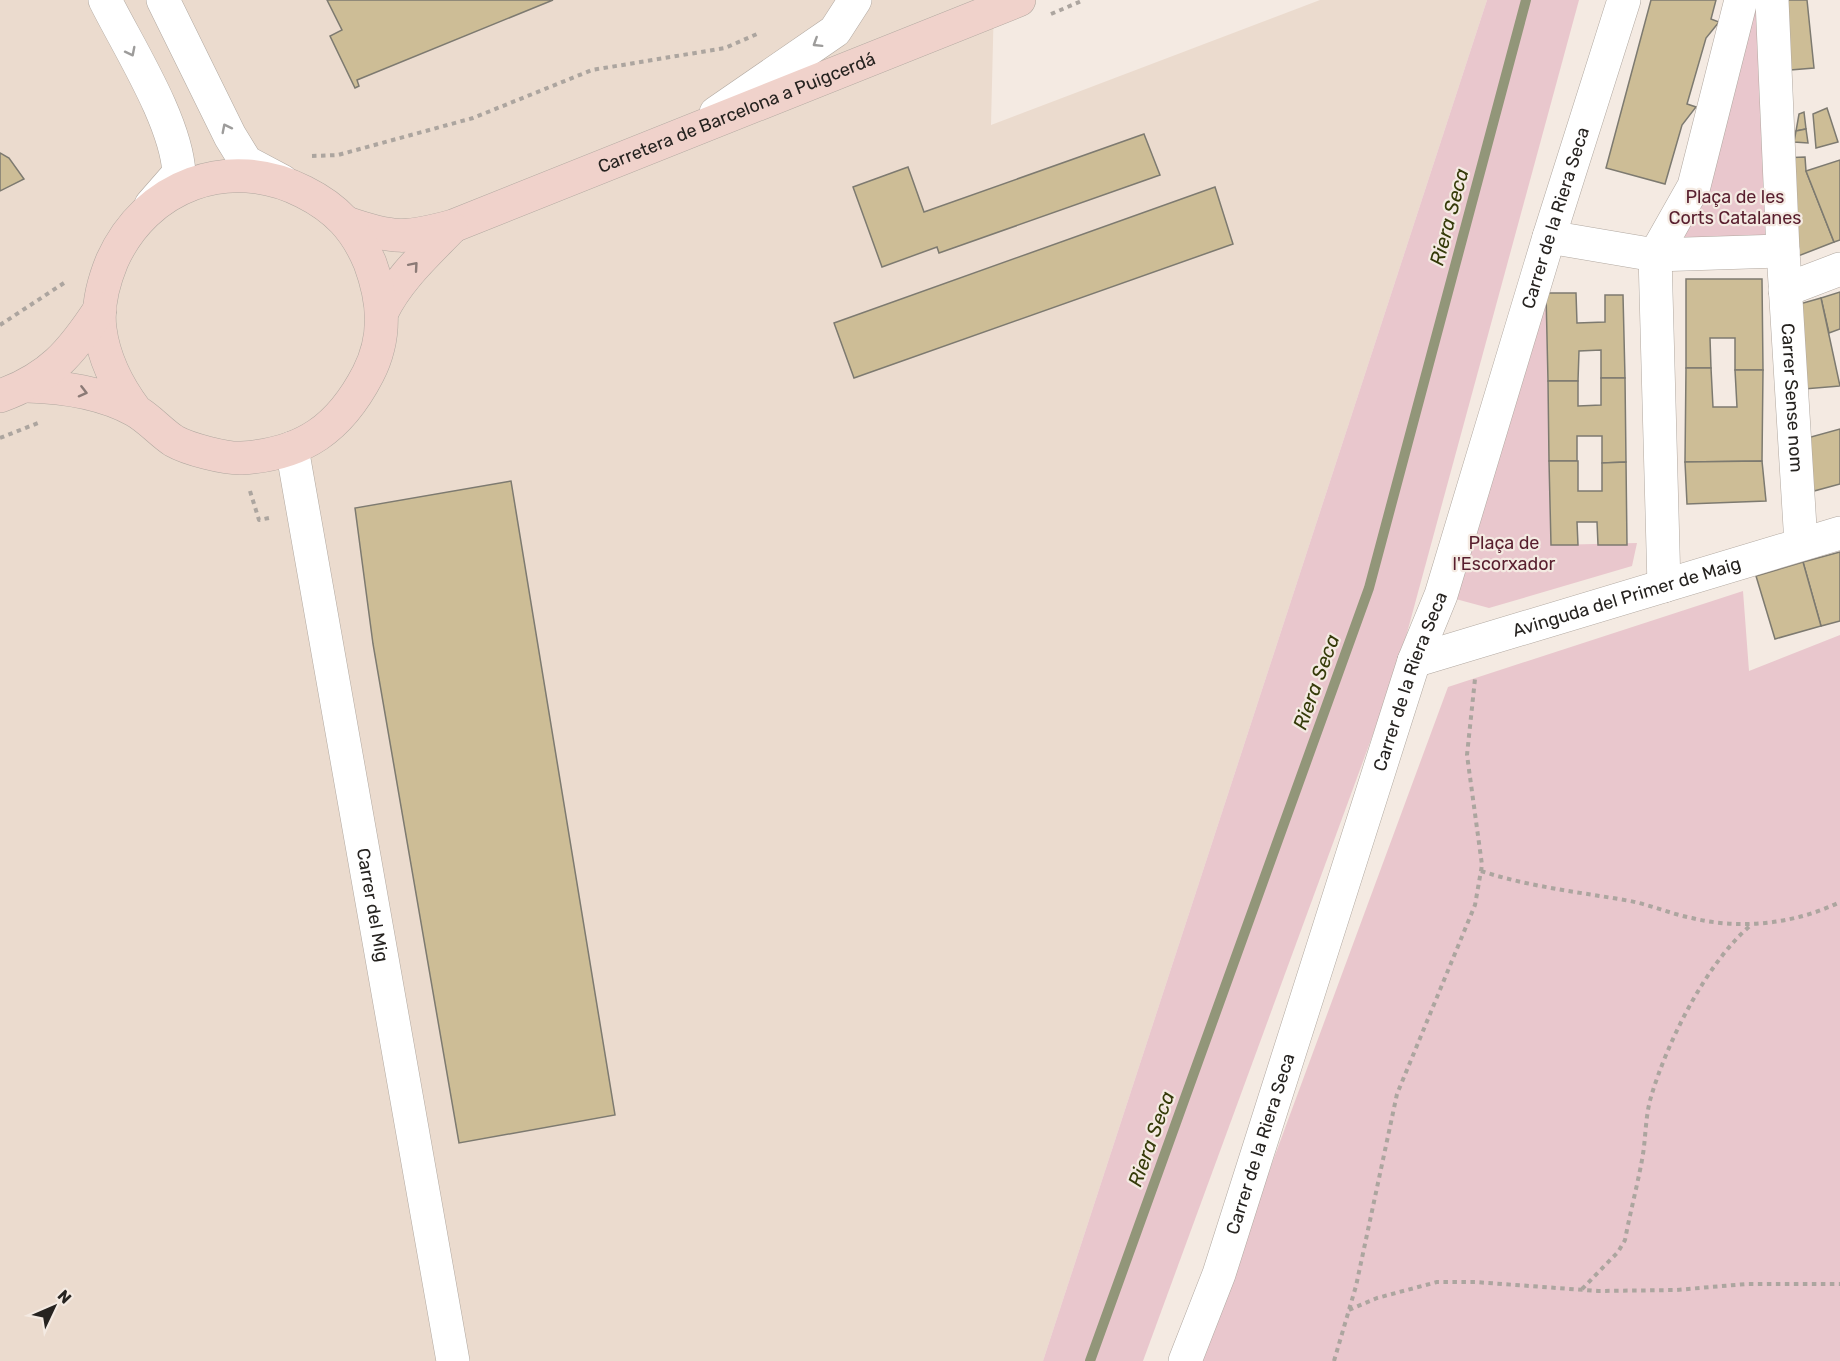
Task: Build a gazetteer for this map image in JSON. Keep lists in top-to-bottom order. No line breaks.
{"streets":{"main road":["Carretera de Barcelona a Puigcerdá"],"street":["Carrer de la Riera Seca","Carrer Sense nom","Avinguda del Primer de Maig","Carrer del Mig"]},"crossings":[["Carrer de la Riera Seca","Avinguda del Primer de Maig"],["Carrer Sense nom","Avinguda del Primer de Maig"]],"water":["Riera Seca"],"parks":["Plaça de les Corts Catalanes","Plaça de l'Escorxador"],"north":"top right"}
